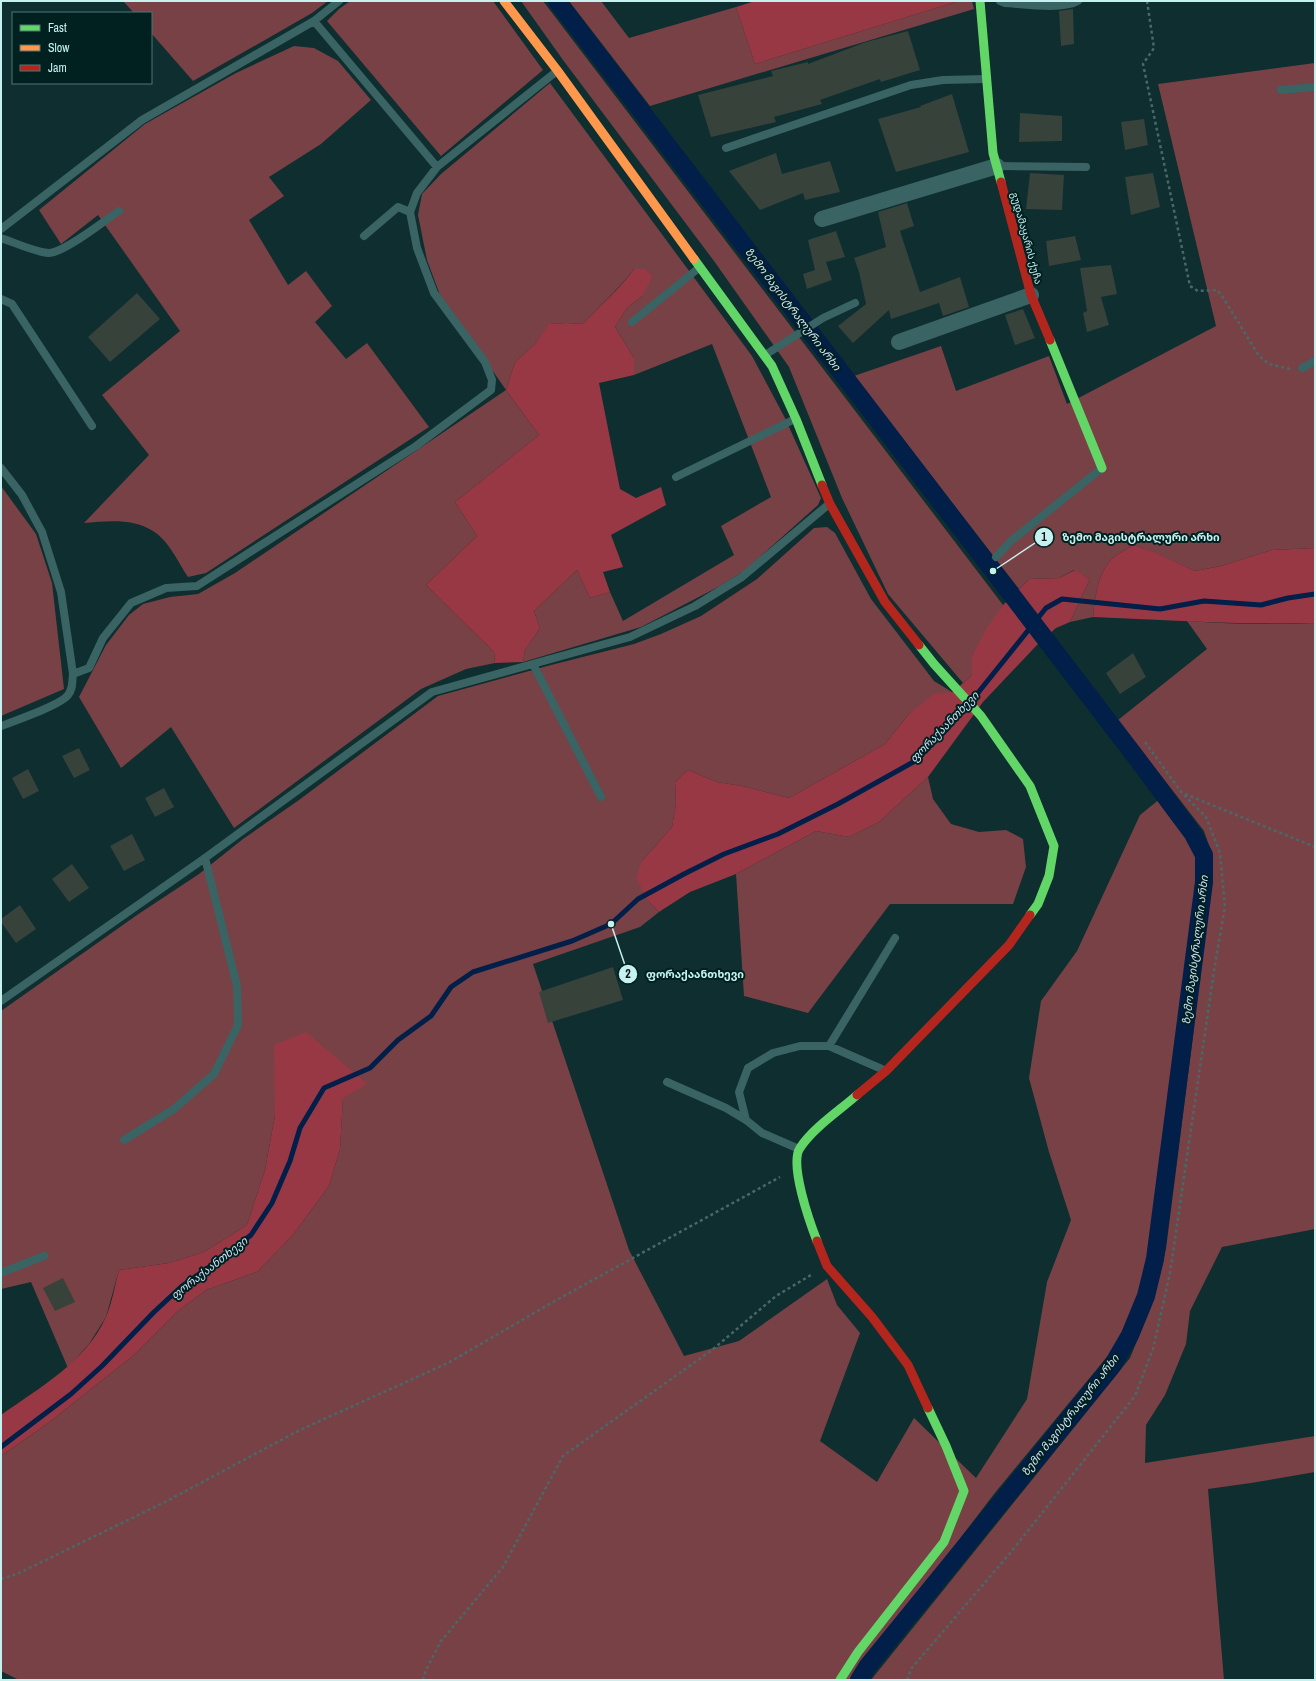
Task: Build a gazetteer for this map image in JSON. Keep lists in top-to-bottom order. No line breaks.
{"streets":{"street":["გუდამაყარის ქუჩა"]},"water":["ზემო მაგისტრალური არხი","ფორაქაანთხევი"],"places":["ზემო მაგისტრალური არხი","ფორაქაანთხევი"],"legend":["Fast","Slow","Jam"]}
